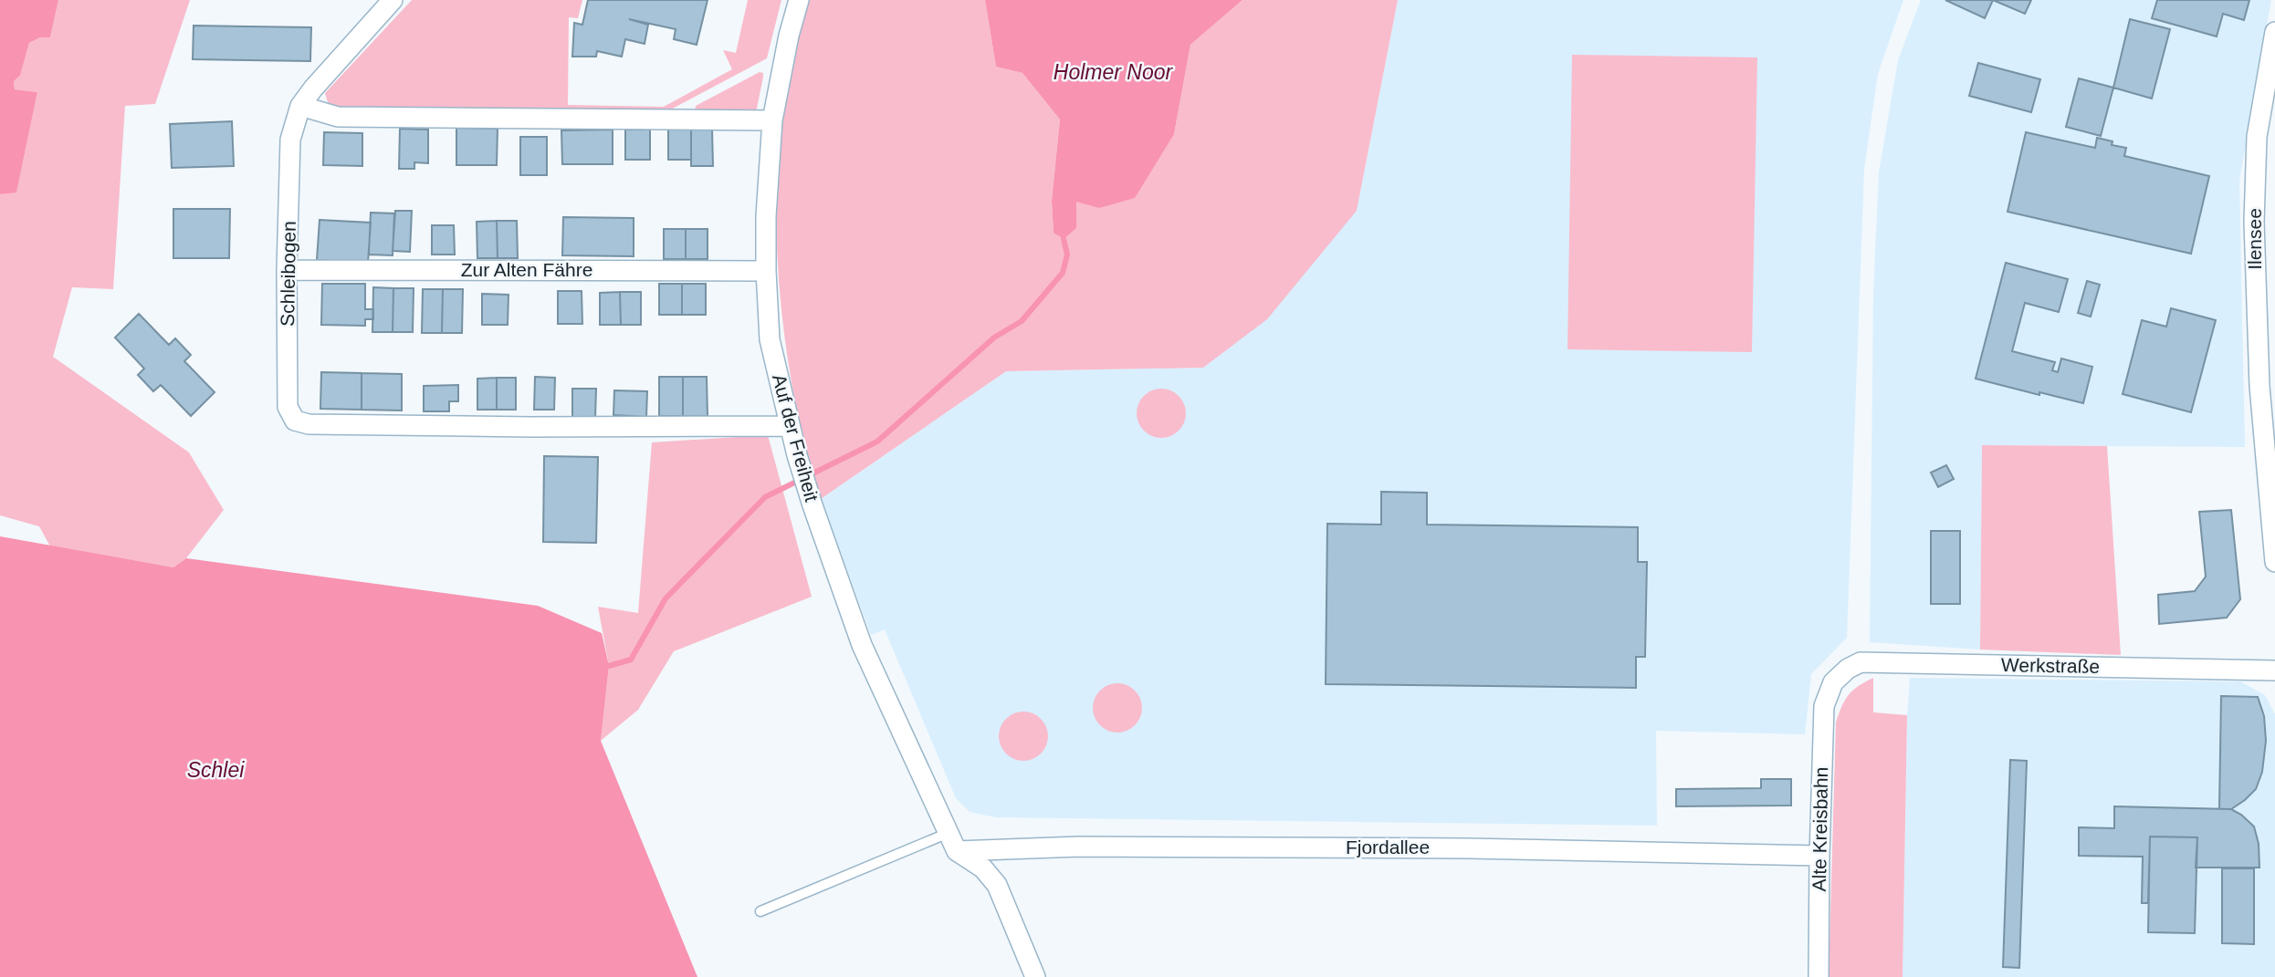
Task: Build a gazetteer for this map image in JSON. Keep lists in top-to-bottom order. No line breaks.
{"streets":{"street":["Ilensee","Zur Alten Fähre","Schleibogen","Auf der Freiheit","Werkstraße","Alte Kreisbahn","Fjordallee"]},"crossings":[["Zur Alten Fähre","Schleibogen"],["Zur Alten Fähre","Auf der Freiheit"],["Schleibogen","Auf der Freiheit"],["Auf der Freiheit","Fjordallee"],["Werkstraße","Alte Kreisbahn"],["Alte Kreisbahn","Fjordallee"]],"water":["Holmer Noor","Schlei"]}
